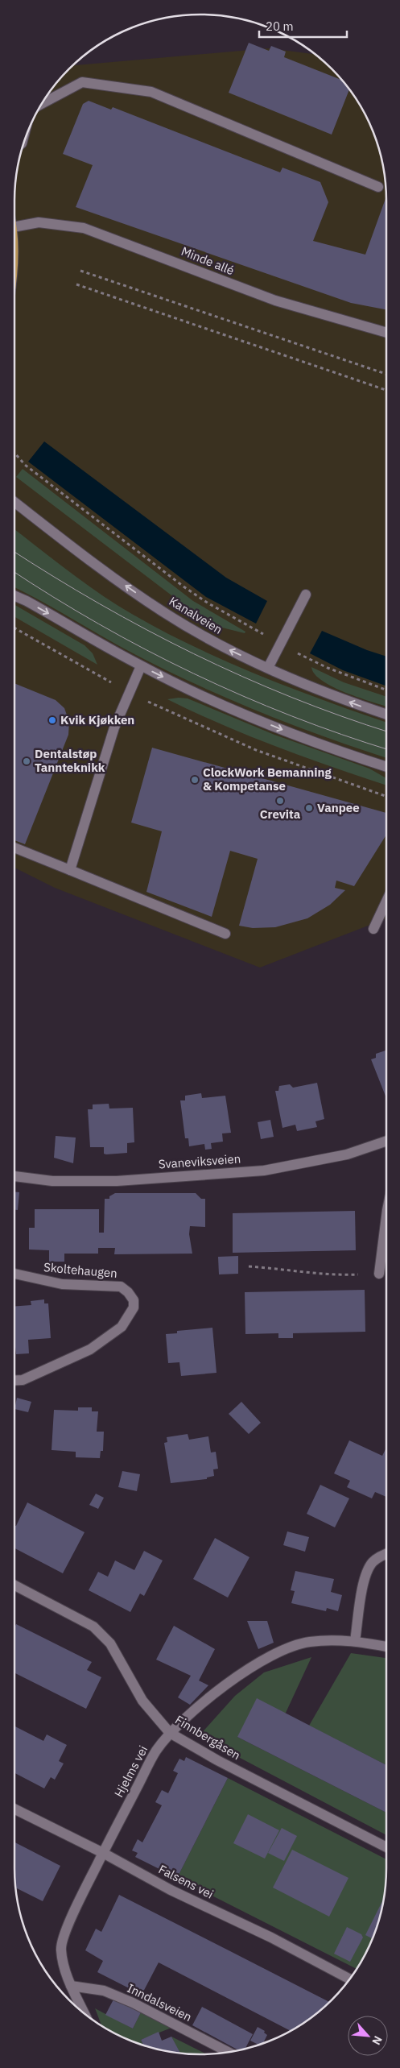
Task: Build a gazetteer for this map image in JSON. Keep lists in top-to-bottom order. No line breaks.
{"streets":{"street":["Minde allé","Kanalveien","Svaneviksveien","Skoltehaugen","Finnbergåsen","Hjelms vei","Falsens vei","Inndalsveien"]},"crossings":[["Finnbergåsen","Hjelms vei"],["Hjelms vei","Falsens vei"],["Hjelms vei","Inndalsveien"]],"places":["Kvik Kjøkken","Dentalstøp Tannteknikk","ClockWork Bemanning & Kompetanse","Crevita","Vanpee"],"scale_bar":"20 m","north":"bottom right"}
